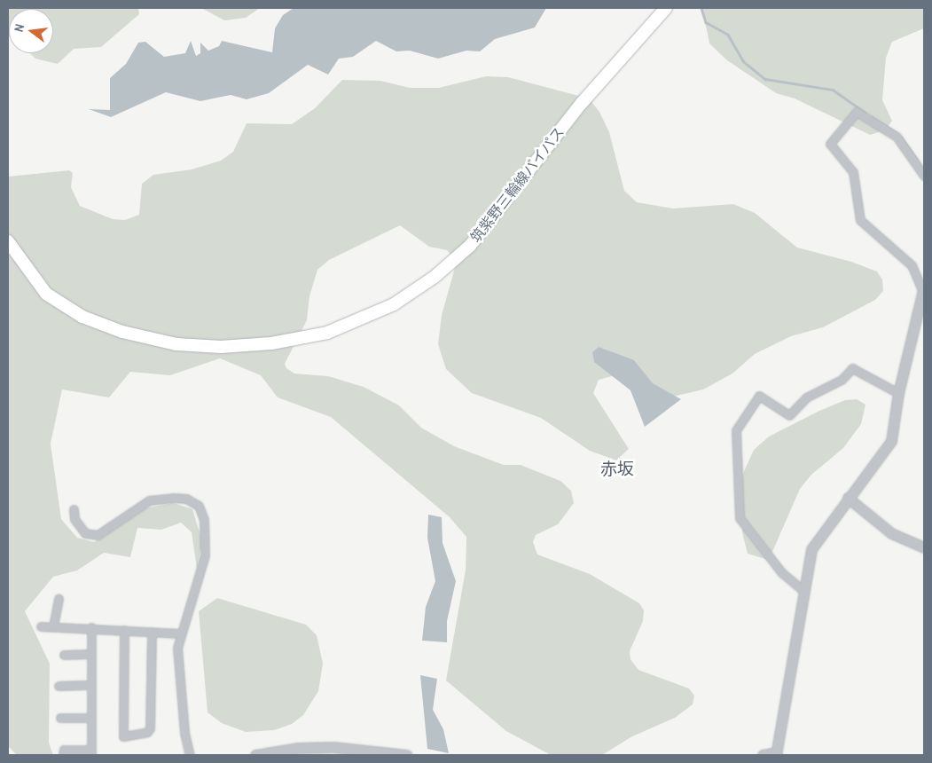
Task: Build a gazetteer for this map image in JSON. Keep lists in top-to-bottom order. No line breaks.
{"streets":{"main road":["筑紫野三輪線バイパス"]},"districts":["赤坂"],"north":"left"}
